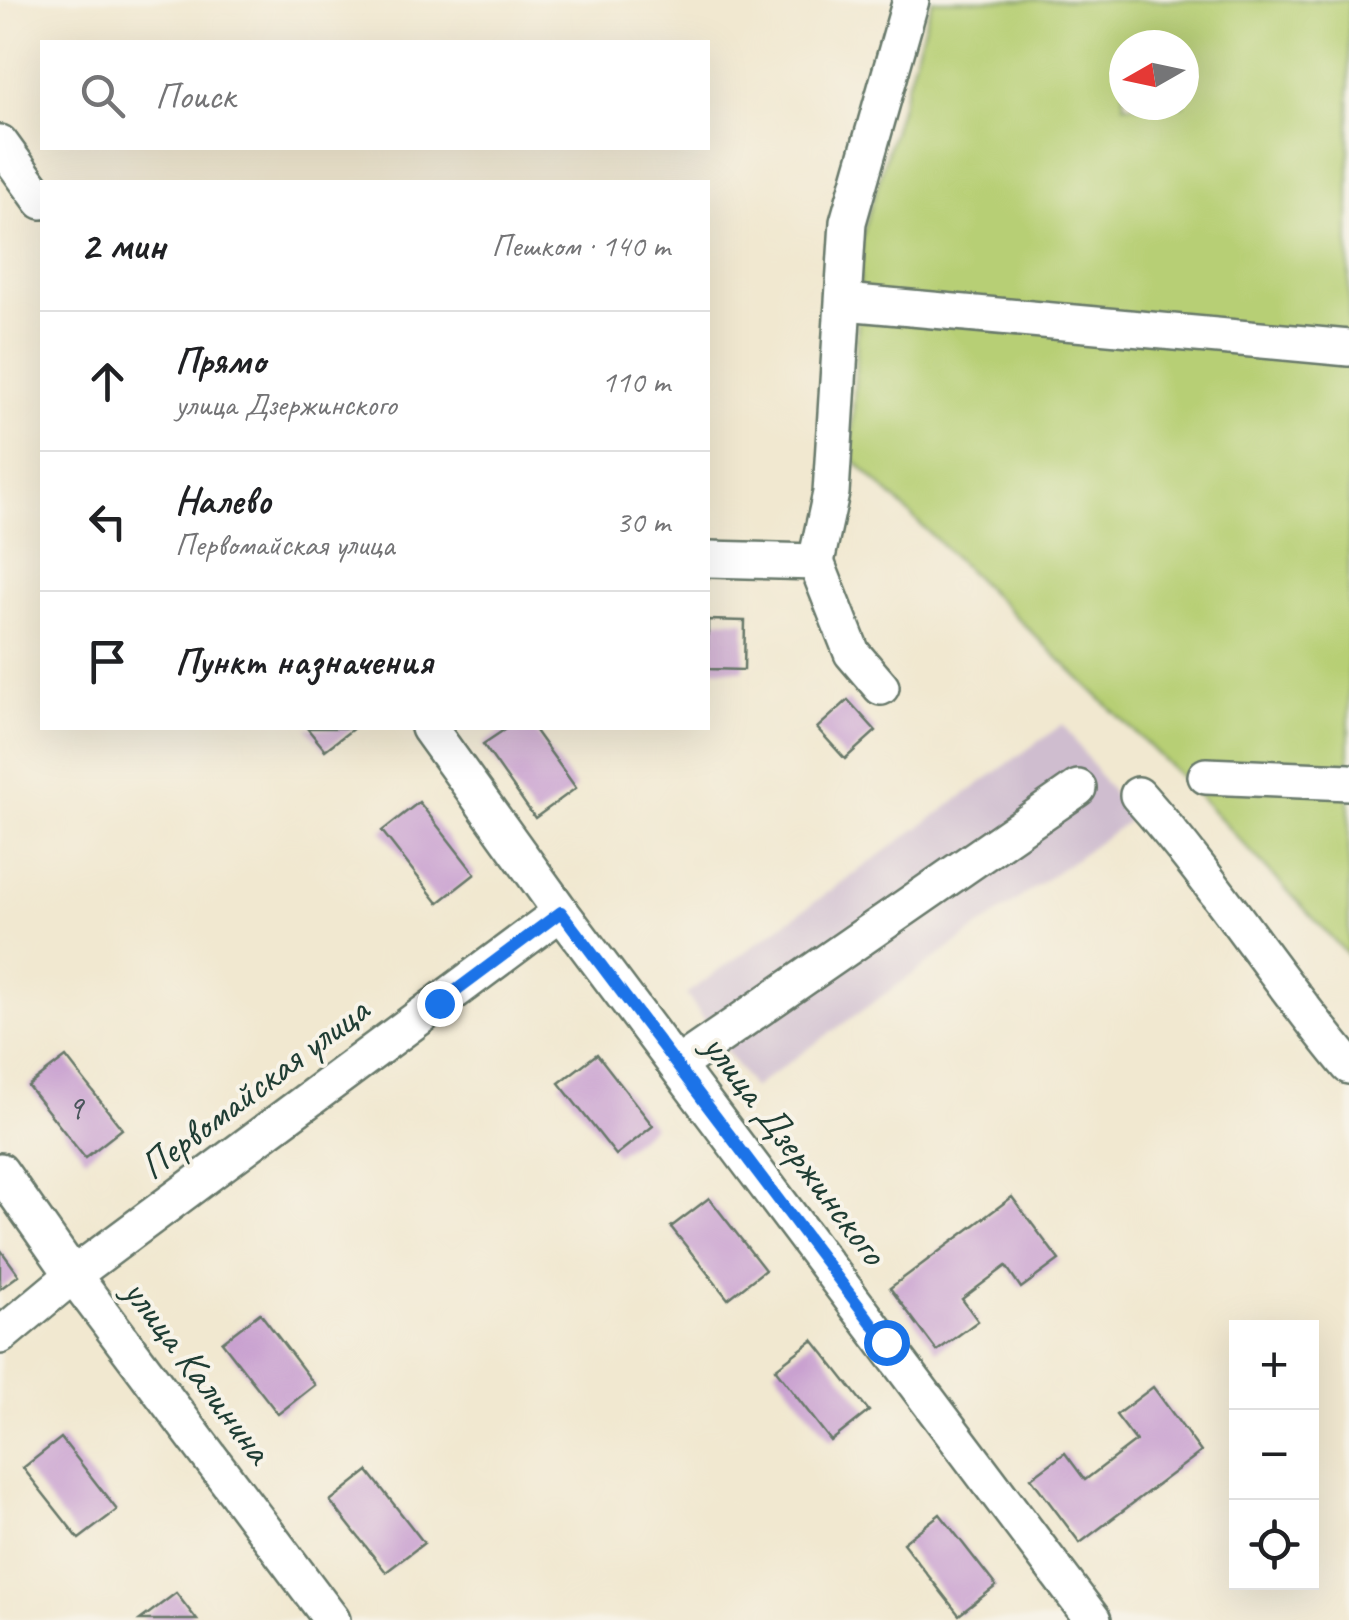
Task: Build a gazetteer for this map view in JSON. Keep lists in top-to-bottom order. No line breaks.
{"streets":{"street":["Первомайская улица","улица Дзержинского","улица Калинина"]},"crossings":[["Первомайская улица","улица Дзержинского"],["Первомайская улица","улица Калинина"]],"house_numbers":["9"],"north":"left","page":{"search":"Поиск","heading":["2 мин","Пешком · 140 m"],"list":[["Прямо","улица Дзержинского","110 m"],["Налево","Первомайская улица","30 m"],"Пункт назначения"],"map_buttons":["+","−"]}}
